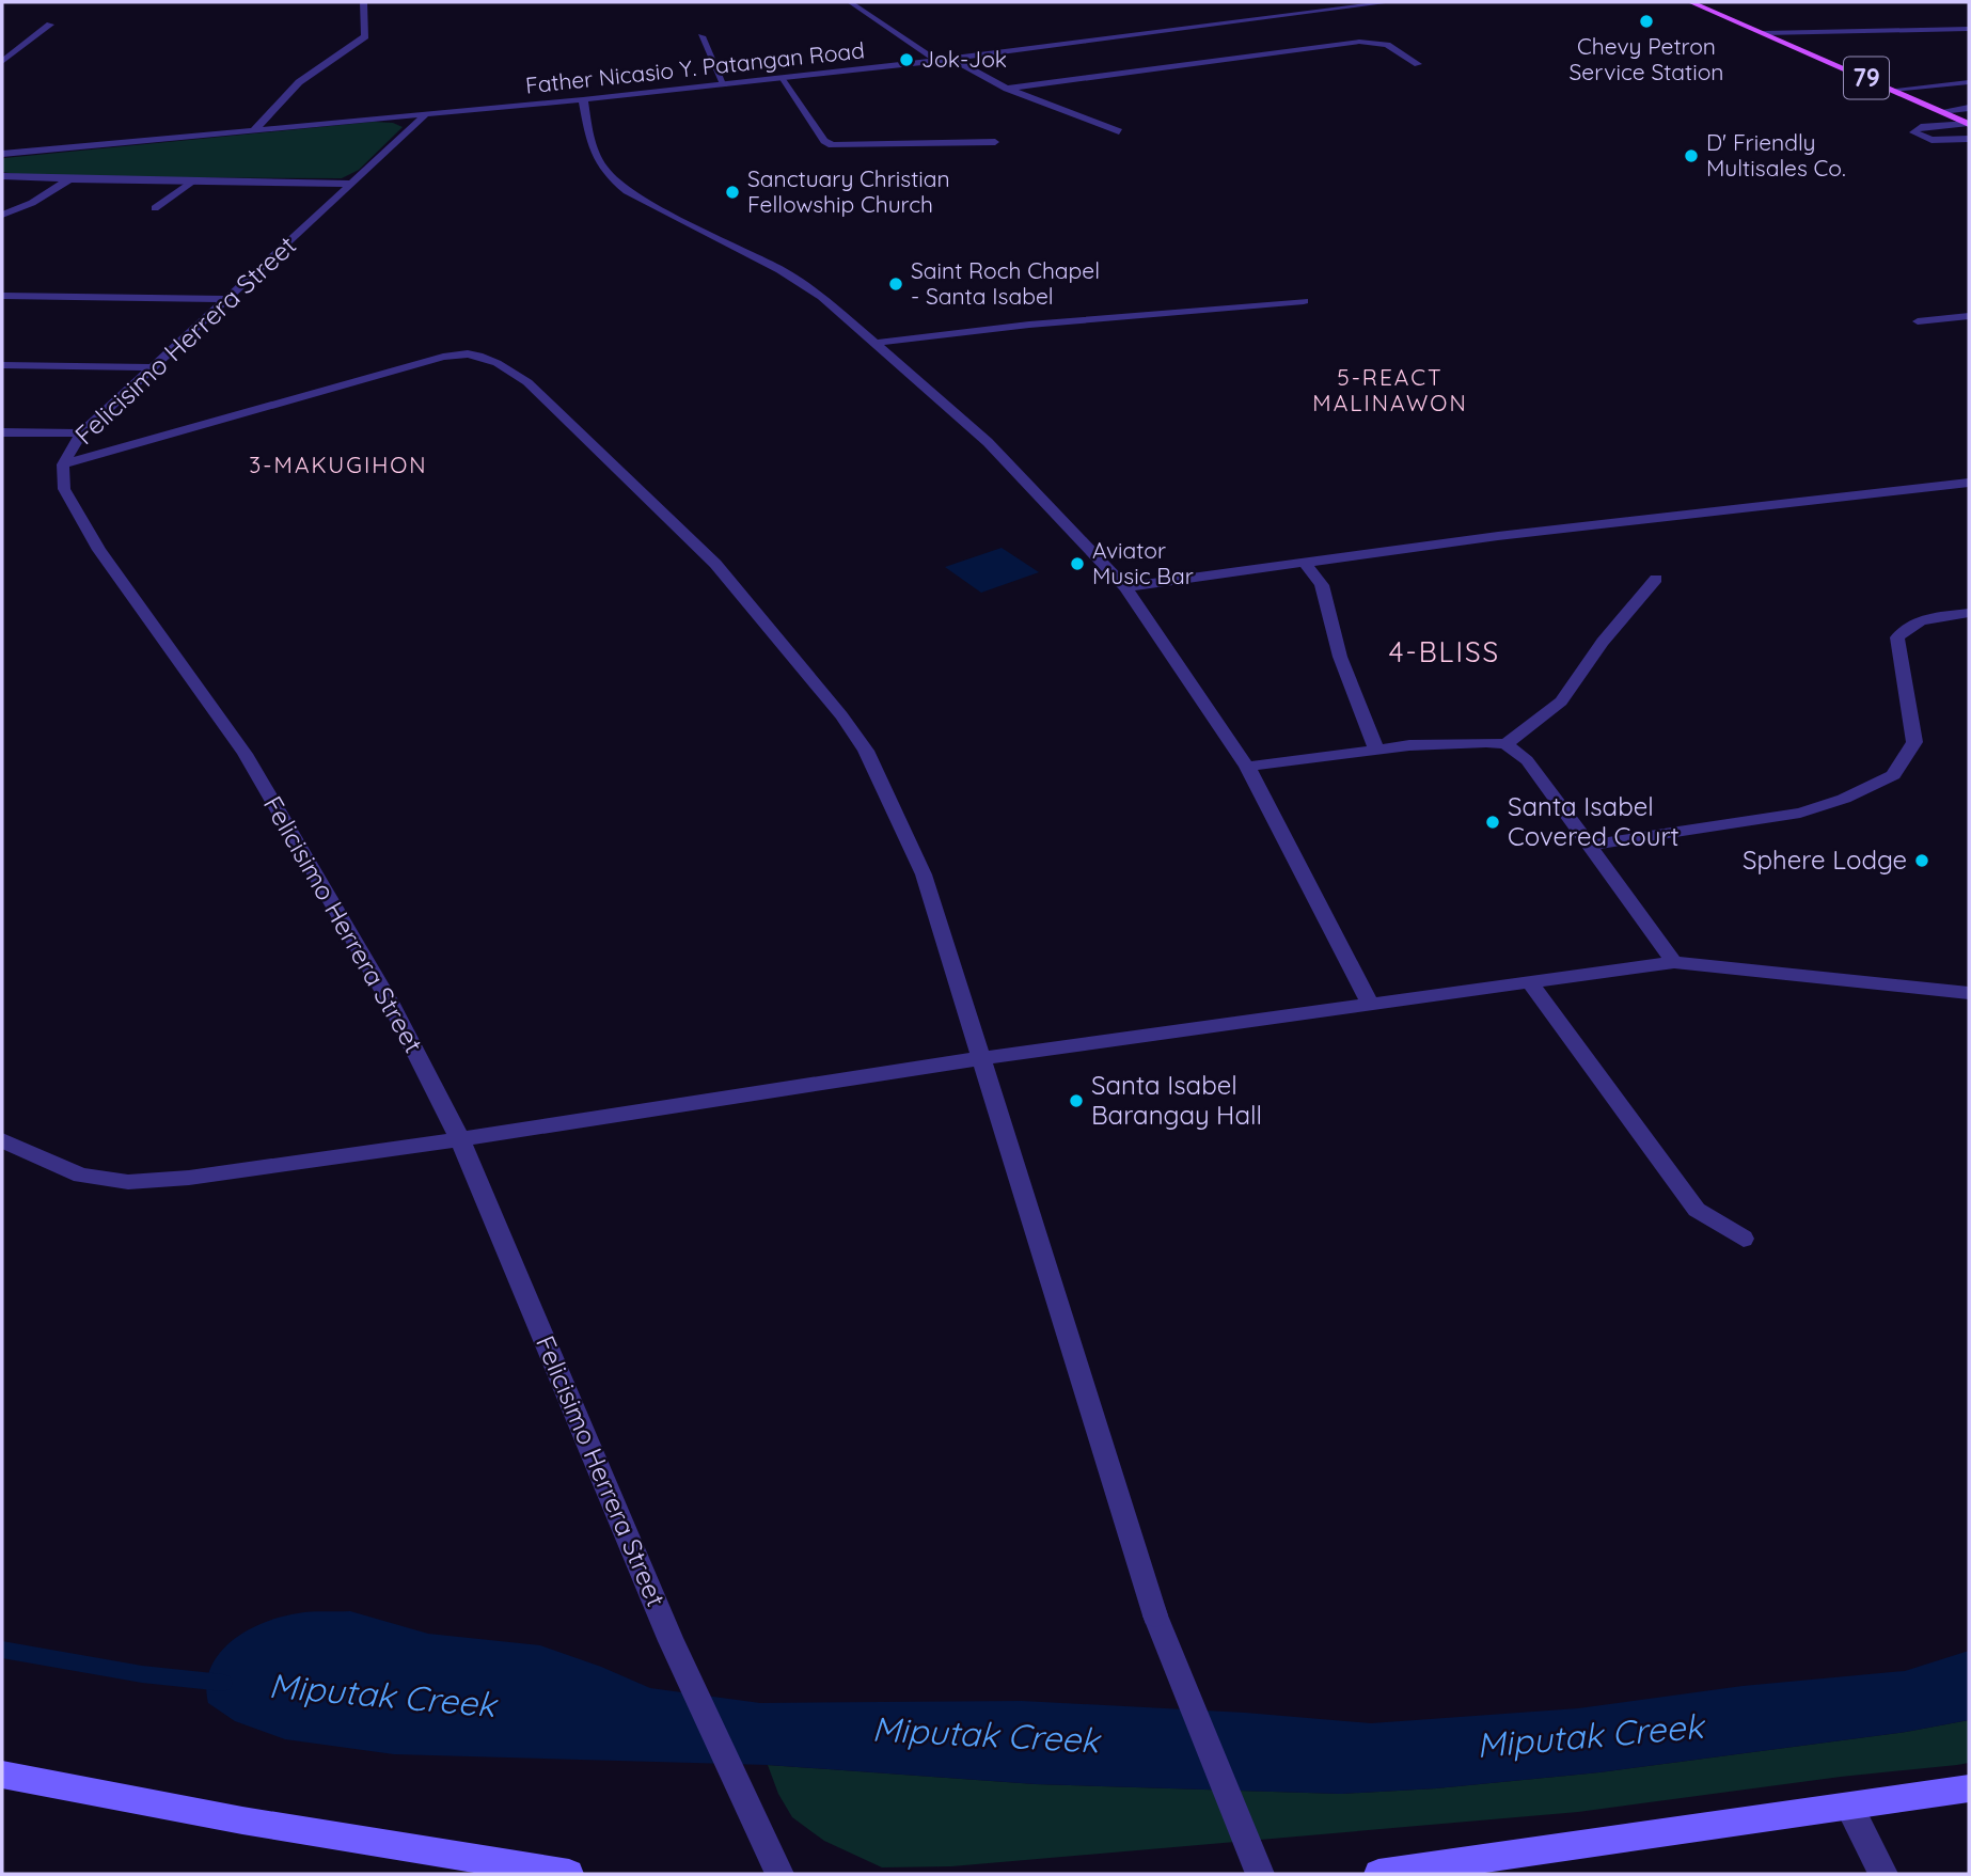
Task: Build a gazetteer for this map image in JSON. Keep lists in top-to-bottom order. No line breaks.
{"streets":{"main road":["79"],"street":["Father Nicasio Y. Patangan Road","Felicisimo Herrera Street"]},"crossings":[["Father Nicasio Y. Patangan Road","Felicisimo Herrera Street"]],"districts":["5-REACT MALINAWON","3-MAKUGIHON","4-BLISS"],"water":["Miputak Creek"],"places":["Chevy Petron Service Station","Jok-Jok","D' Friendly Multisales Co.","Sanctuary Christian Fellowship Church","Saint Roch Chapel - Santa Isabel","Aviator Music Bar","Santa Isabel Covered Court","Sphere Lodge","Santa Isabel Barangay Hall"]}
